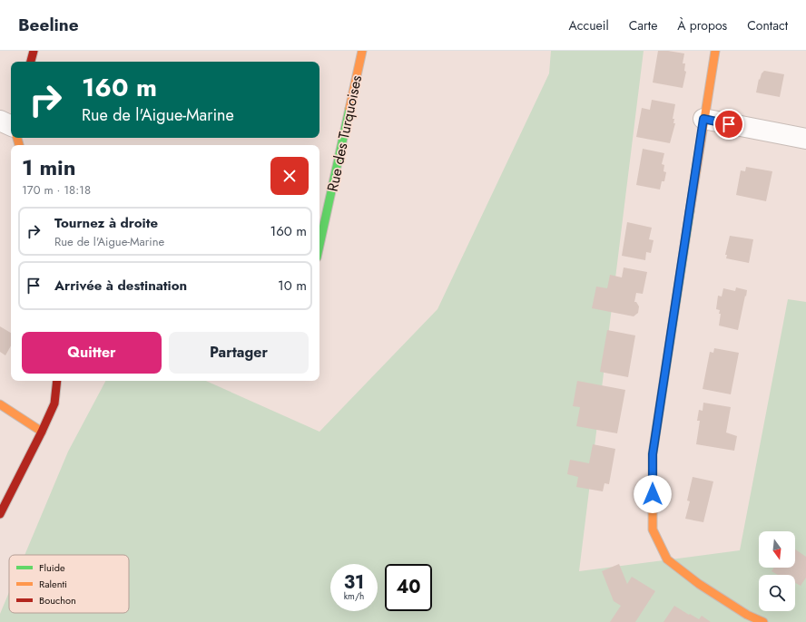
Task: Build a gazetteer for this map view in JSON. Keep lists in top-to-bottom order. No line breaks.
{"streets":{"street":["Rue des Turquoises"]},"legend":["Fluide","Ralenti","Bouchon"],"north":"bottom","page":{"header":"Beeline","nav":["Accueil","Carte","À propos","Contact"],"turn":["160 m","Rue de l'Aigue-Marine"],"heading":["1 min","170 m · 18:18"],"list":[{"name":"Tournez à droite","note":"Rue de l'Aigue-Marine","value":"160 m"},{"name":"Arrivée à destination","value":"10 m"}],"buttons":["Quitter","Partager"],"speed":"31 km/h","limit":"40"}}
